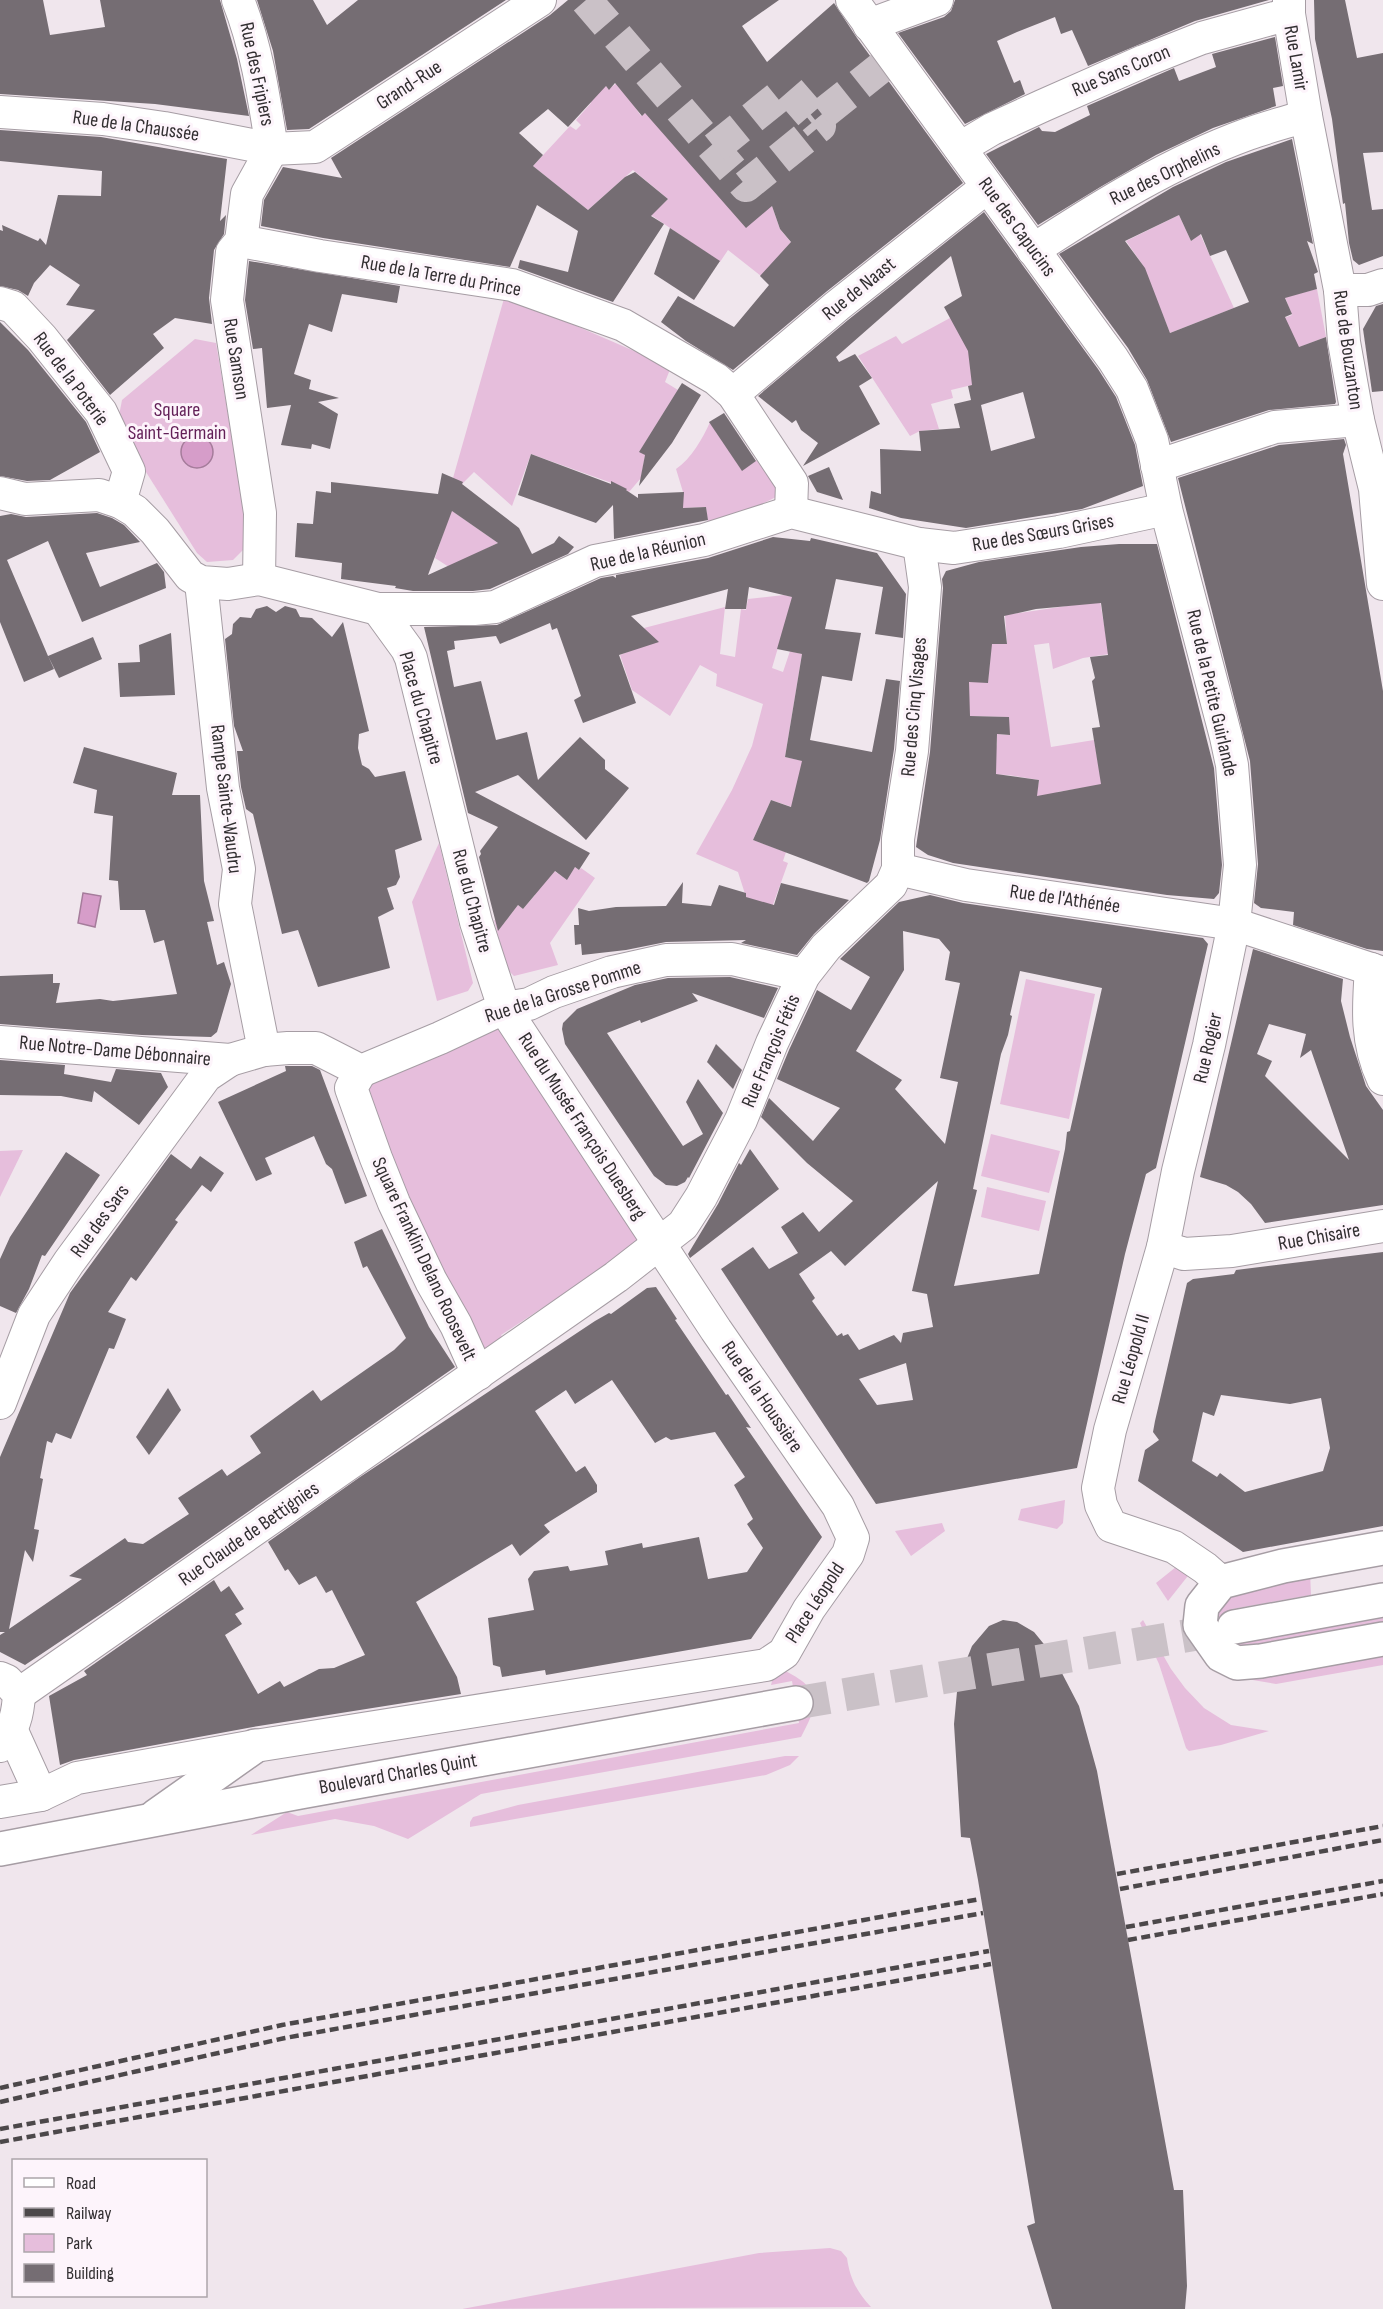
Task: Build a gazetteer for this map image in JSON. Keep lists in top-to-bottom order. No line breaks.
{"streets":{"main road":["Boulevard Charles Quint"],"street":["Rue Lamir","Rue Sans Coron","Rue des Fripiers","Grand-Rue","Rue de la Chaussée","Rue des Orphelins","Rue des Capucins","Rue de la Terre du Prince","Rue de Naast","Rue de Bouzanton","Rue Samson","Rue de la Poterie","Rue des Sœurs Grises","Rue de la Réunion","Rue de la Petite Guirlande","Rue des Cinq Visages","Place du Chapitre","Rampe Sainte-Waudru","Rue de l'Athénée","Rue du Chapitre","Rue de la Grosse Pomme","Rue Rogier","Rue Notre-Dame Débonnaire","Rue François Fétis","Rue du Musée François Duesberg","Rue des Sars","Rue Chisaire","Square Franklin Delano Roosevelt","Rue Léopold II","Rue de la Houssière","Rue Claude de Bettignies","Place Léopold"]},"crossings":[["Rue Lamir","Rue Sans Coron"],["Rue Lamir","Rue des Orphelins"],["Rue Lamir","Rue de Bouzanton"],["Rue Sans Coron","Rue des Capucins"],["Rue des Fripiers","Grand-Rue"],["Rue des Fripiers","Rue de la Chaussée"],["Rue des Fripiers","Rue Samson"],["Grand-Rue","Rue de la Chaussée"],["Grand-Rue","Rue Samson"],["Rue de la Chaussée","Rue Samson"],["Rue des Orphelins","Rue des Capucins"],["Rue des Orphelins","Rue de Bouzanton"],["Rue des Capucins","Rue de Naast"],["Rue des Capucins","Rue de la Petite Guirlande"],["Rue de la Terre du Prince","Rue de Naast"],["Rue de la Terre du Prince","Rue Samson"],["Rue de la Terre du Prince","Rue de la Réunion"],["Rue des Sœurs Grises","Rue de la Petite Guirlande"],["Rue des Sœurs Grises","Rue des Cinq Visages"],["Rue de la Réunion","Place du Chapitre"],["Rue de la Petite Guirlande","Rue de l'Athénée"],["Rue de la Petite Guirlande","Rue Rogier"],["Rue des Cinq Visages","Rue de l'Athénée"],["Rue des Cinq Visages","Rue François Fétis"],["Place du Chapitre","Rue du Chapitre"],["Rue de l'Athénée","Rue Rogier"],["Rue de l'Athénée","Rue François Fétis"],["Rue du Chapitre","Rue de la Grosse Pomme"],["Rue du Chapitre","Rue du Musée François Duesberg"],["Rue de la Grosse Pomme","Rue François Fétis"],["Rue de la Grosse Pomme","Rue du Musée François Duesberg"],["Rue de la Grosse Pomme","Square Franklin Delano Roosevelt"],["Rue Rogier","Rue Chisaire"],["Rue Rogier","Rue Léopold II"],["Rue Notre-Dame Débonnaire","Rue des Sars"],["Rue François Fétis","Rue du Musée François Duesberg"],["Rue François Fétis","Square Franklin Delano Roosevelt"],["Rue François Fétis","Rue de la Houssière"],["Rue du Musée François Duesberg","Square Franklin Delano Roosevelt"],["Rue du Musée François Duesberg","Rue de la Houssière"],["Rue Chisaire","Rue Léopold II"],["Square Franklin Delano Roosevelt","Rue de la Houssière"],["Square Franklin Delano Roosevelt","Rue Claude de Bettignies"],["Rue de la Houssière","Place Léopold"]],"parks":["Square Saint-Germain"],"legend":["Road","Railway","Park","Building"]}
